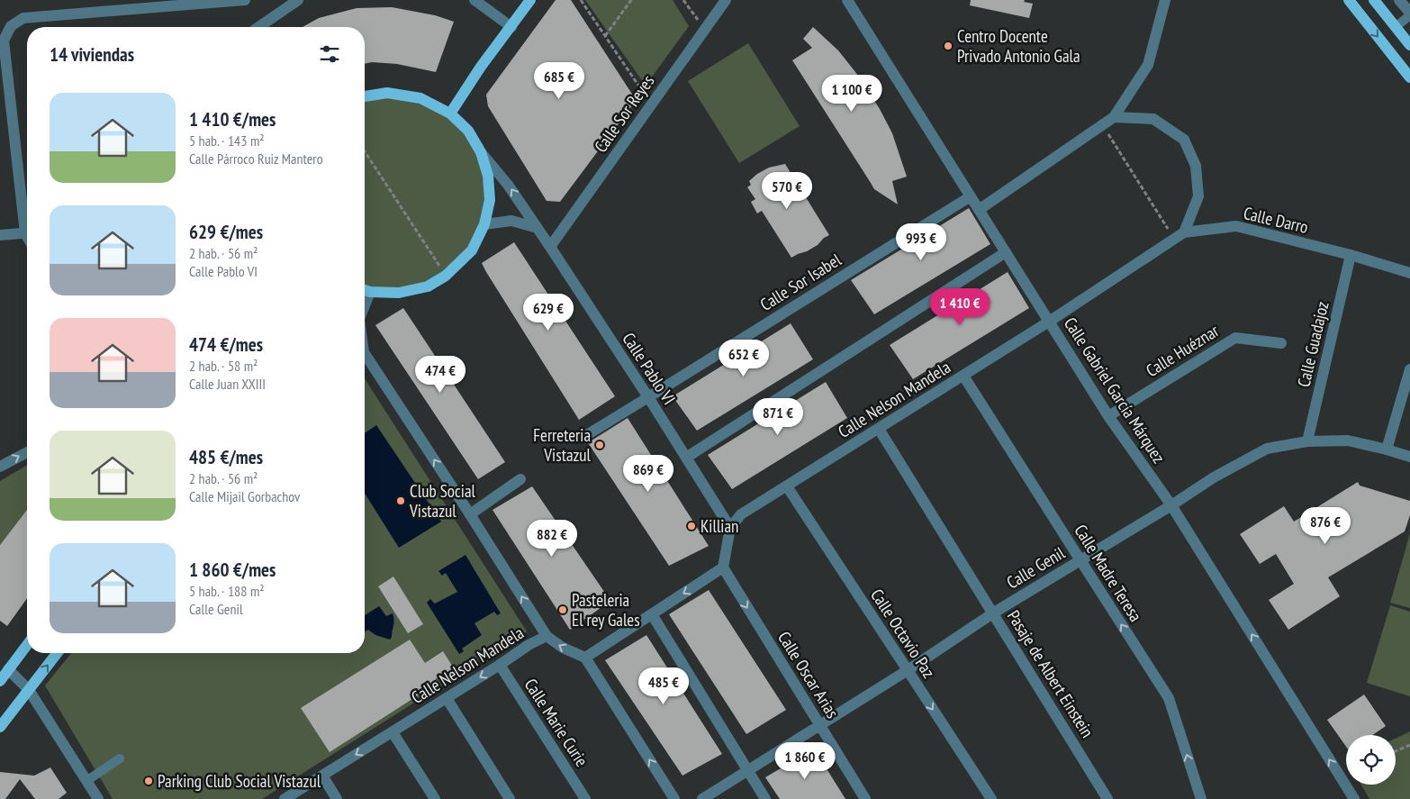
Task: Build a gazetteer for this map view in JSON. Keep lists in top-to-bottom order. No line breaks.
{"streets":{"street":["Calle Sor Reyes","Calle Darro","Calle Sor Isabel","Calle Guadajoz","Calle Huéznar","Calle Pablo VI","Calle Gabriel García Márquez","Calle Nelson Mandela","Calle Genil","Calle Madre Teresa","Calle Octavio Paz","Pasaje de Albert Einstein","Calle Oscar Arias","Calle Marie Curie"]},"crossings":[["Calle Sor Reyes","Calle Pablo VI"],["Calle Darro","Calle Guadajoz"],["Calle Darro","Calle Gabriel García Márquez"],["Calle Darro","Calle Nelson Mandela"],["Calle Sor Isabel","Calle Pablo VI"],["Calle Sor Isabel","Calle Gabriel García Márquez"],["Calle Guadajoz","Calle Genil"],["Calle Huéznar","Calle Gabriel García Márquez"],["Calle Pablo VI","Calle Nelson Mandela"],["Calle Gabriel García Márquez","Calle Nelson Mandela"],["Calle Gabriel García Márquez","Calle Genil"],["Calle Nelson Mandela","Calle Madre Teresa"],["Calle Nelson Mandela","Calle Octavio Paz"],["Calle Nelson Mandela","Pasaje de Albert Einstein"],["Calle Nelson Mandela","Calle Marie Curie"],["Calle Genil","Calle Madre Teresa"],["Calle Genil","Calle Octavio Paz"],["Calle Genil","Pasaje de Albert Einstein"],["Calle Genil","Calle Oscar Arias"]],"one_way":["Calle Gabriel García Márquez","Calle Madre Teresa","Calle Octavio Paz"],"places":["Centro Docente Privado Antonio Gala","Ferreteria Vistazul","Club Social Vistazul","Killian","Pasteleria El rey Gales","Parking Club Social Vistazul"],"page":{"heading":"14 viviendas","price":["685 €","1 100 €","570 €","993 €","1 410 €","629 €","652 €","474 €","871 €","869 €","876 €","882 €","485 €","1 860 €"],"list":[{"name":"1 410 €/mes","note":"5 hab. · 143 m² · Calle Párroco Ruiz Mantero"},{"name":"629 €/mes","note":"2 hab. · 56 m² · Calle Pablo VI"},{"name":"474 €/mes","note":"2 hab. · 58 m² · Calle Juan XXIII"},{"name":"485 €/mes","note":"2 hab. · 56 m² · Calle Mijail Gorbachov"},{"name":"1 860 €/mes","note":"5 hab. · 188 m² · Calle Genil"}]}}
